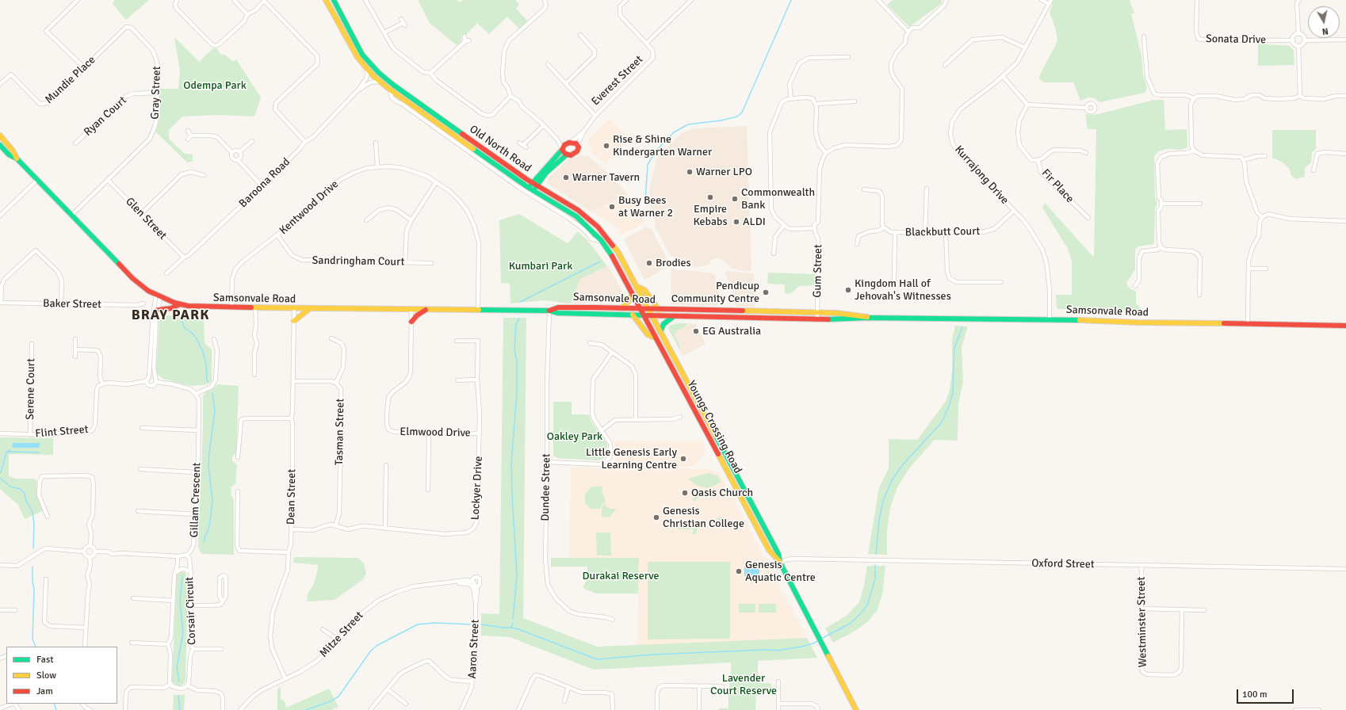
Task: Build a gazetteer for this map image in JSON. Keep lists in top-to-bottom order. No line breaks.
{"streets":{"main road":["Everest Street","Old North Road","Samsonvale Road","Youngs Crossing Road"],"street":["Sonata Drive","Mundie Place","Gray Street","Ryan Court","Kurrajong Drive","Baroona Road","Fir Place","Kentwood Drive","Glen Street","Blackbutt Court","Sandringham Court","Gum Street","Baker Street","Serene Court","Flint Street","Tasman Street","Elmwood Drive","Dundee Street","Lockyer Drive","Dean Street","Gillam Crescent","Oxford Street","Corsair Circuit","Westminster Street","Mitze Street","Aaron Street"]},"crossings":[["Mundie Place","Gray Street"],["Everest Street","Old North Road"],["Gray Street","Ryan Court"],["Gray Street","Glen Street"],["Gray Street","Samsonvale Road"],["Old North Road","Baroona Road"],["Old North Road","Samsonvale Road"],["Old North Road","Youngs Crossing Road"],["Kurrajong Drive","Blackbutt Court"],["Kurrajong Drive","Samsonvale Road"],["Baroona Road","Glen Street"],["Kentwood Drive","Sandringham Court"],["Kentwood Drive","Samsonvale Road"],["Gum Street","Samsonvale Road"],["Samsonvale Road","Youngs Crossing Road"],["Samsonvale Road","Elmwood Drive"],["Samsonvale Road","Dundee Street"],["Samsonvale Road","Dean Street"],["Serene Court","Flint Street"],["Youngs Crossing Road","Oxford Street"],["Tasman Street","Lockyer Drive"],["Tasman Street","Dean Street"],["Elmwood Drive","Lockyer Drive"],["Lockyer Drive","Dean Street"],["Dean Street","Mitze Street"],["Gillam Crescent","Corsair Circuit"],["Oxford Street","Westminster Street"],["Mitze Street","Aaron Street"]],"districts":["BRAY PARK"],"parks":["Odempa Park","Kumbari Park","Oakley Park","Durakai Reserve","Lavender Court Reserve"],"places":["Rise & Shine Kindergarten Warner","Warner LPO","Warner Tavern","Empire Kebabs","Commonwealth Bank","Busy Bees at Warner 2","ALDI","Brodies","Kingdom Hall of Jehovah's Witnesses","Pendicup Community Centre","EG Australia","Little Genesis Early Learning Centre","Oasis Church","Genesis Christian College","Genesis Aquatic Centre"],"legend":["Fast","Slow","Jam"],"scale_bar":"100 m","north":"bottom"}
